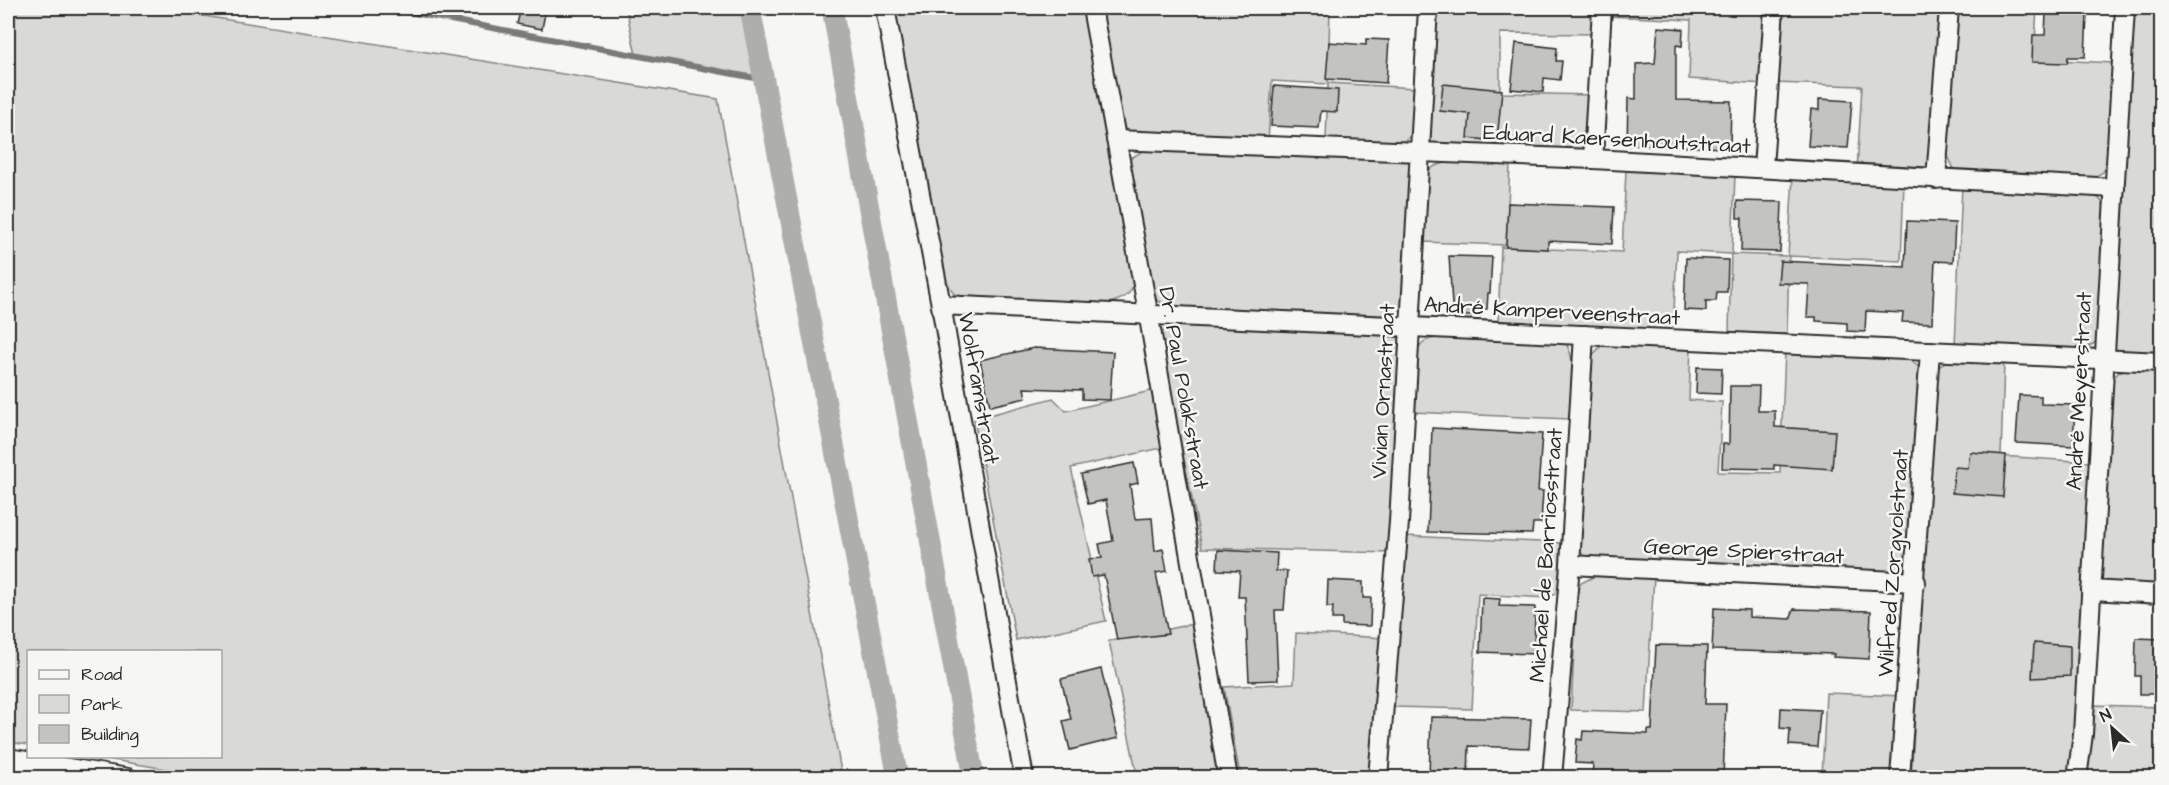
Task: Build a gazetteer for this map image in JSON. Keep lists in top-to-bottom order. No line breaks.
{"streets":{"street":["Eduard Kaersenhoutstraat","André Kamperveenstraat","Wolframstraat","Dr. Paul Polakstraat","Vivian Ornastraat","André Meyerstraat","George Spierstraat","Michael de Barriosstraat","Wilfred Zorgvolstraat"]},"crossings":[["Eduard Kaersenhoutstraat","Dr. Paul Polakstraat"],["Eduard Kaersenhoutstraat","Vivian Ornastraat"],["Eduard Kaersenhoutstraat","André Meyerstraat"],["André Kamperveenstraat","Wolframstraat"],["André Kamperveenstraat","Dr. Paul Polakstraat"],["André Kamperveenstraat","Vivian Ornastraat"],["André Kamperveenstraat","André Meyerstraat"],["André Kamperveenstraat","Michael de Barriosstraat"],["André Kamperveenstraat","Wilfred Zorgvolstraat"],["George Spierstraat","Michael de Barriosstraat"],["George Spierstraat","Wilfred Zorgvolstraat"]],"legend":["Road","Park","Building"],"north":"top left"}
